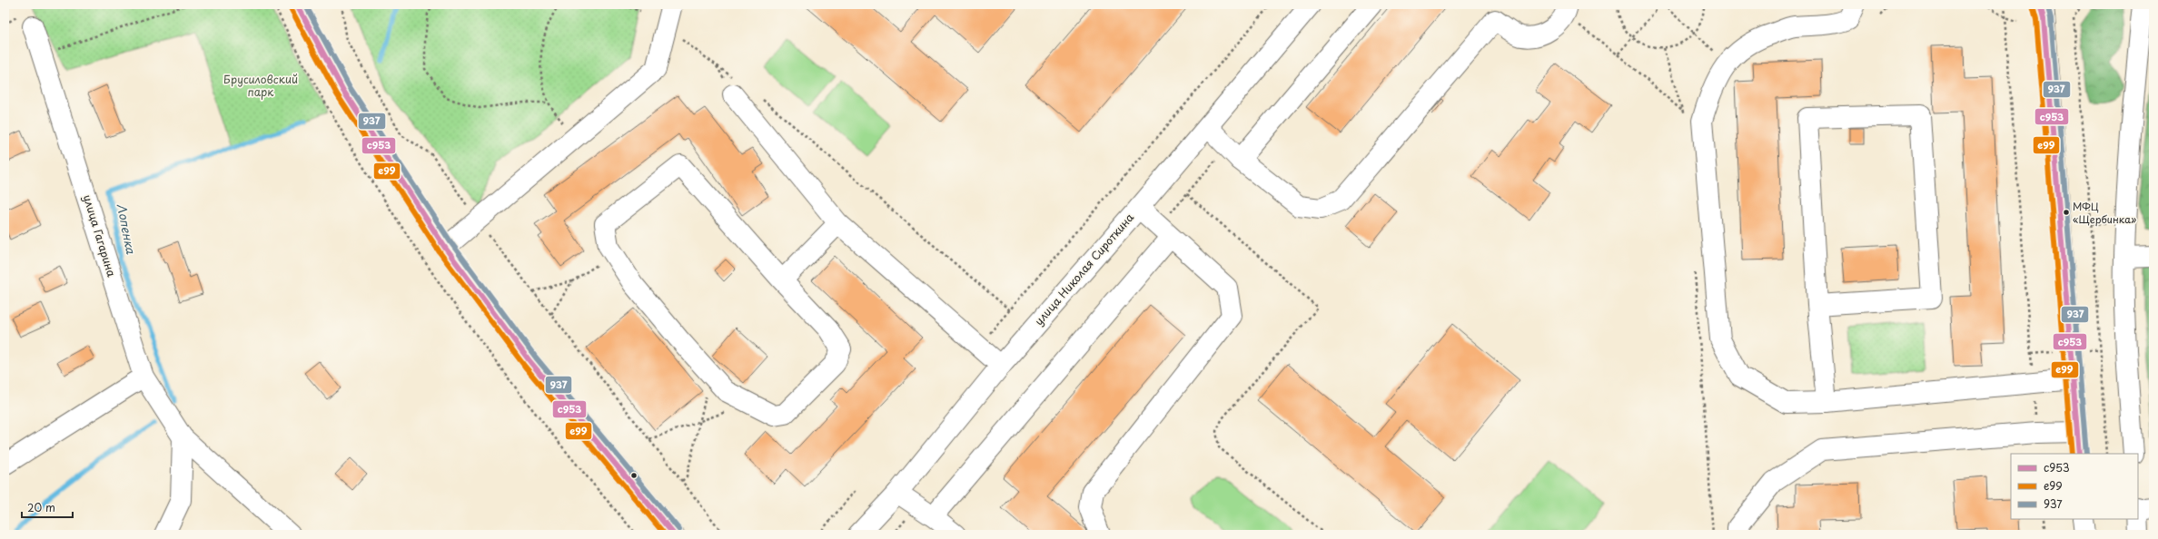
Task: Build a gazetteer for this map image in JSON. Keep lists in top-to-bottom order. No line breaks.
{"streets":{"street":["улица Гагарина","улица Николая Сироткина"]},"water":["Лопенка"],"parks":["Брусиловский парк"],"places":["МФЦ «Щербинка»"],"lines":["transit line с953","transit line 937","transit line е99"],"legend":["с953","е99","937"],"scale_bar":"20 m"}
